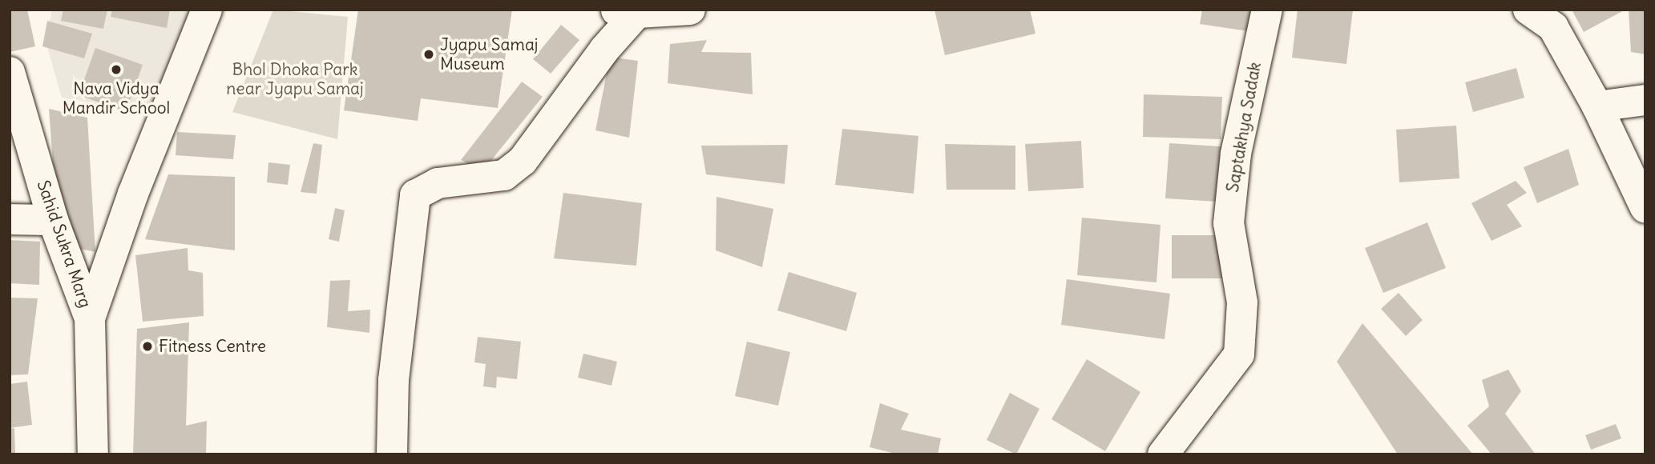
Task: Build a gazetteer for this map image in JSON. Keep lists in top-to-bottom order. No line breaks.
{"streets":{"street":["Saptakhya Sadak","Sahid Sukra Marg"]},"parks":["Bhol Dhoka Park near Jyapu Samaj"],"places":["Jyapu Samaj Museum","Nava Vidya Mandir School","Fitness Centre"]}
